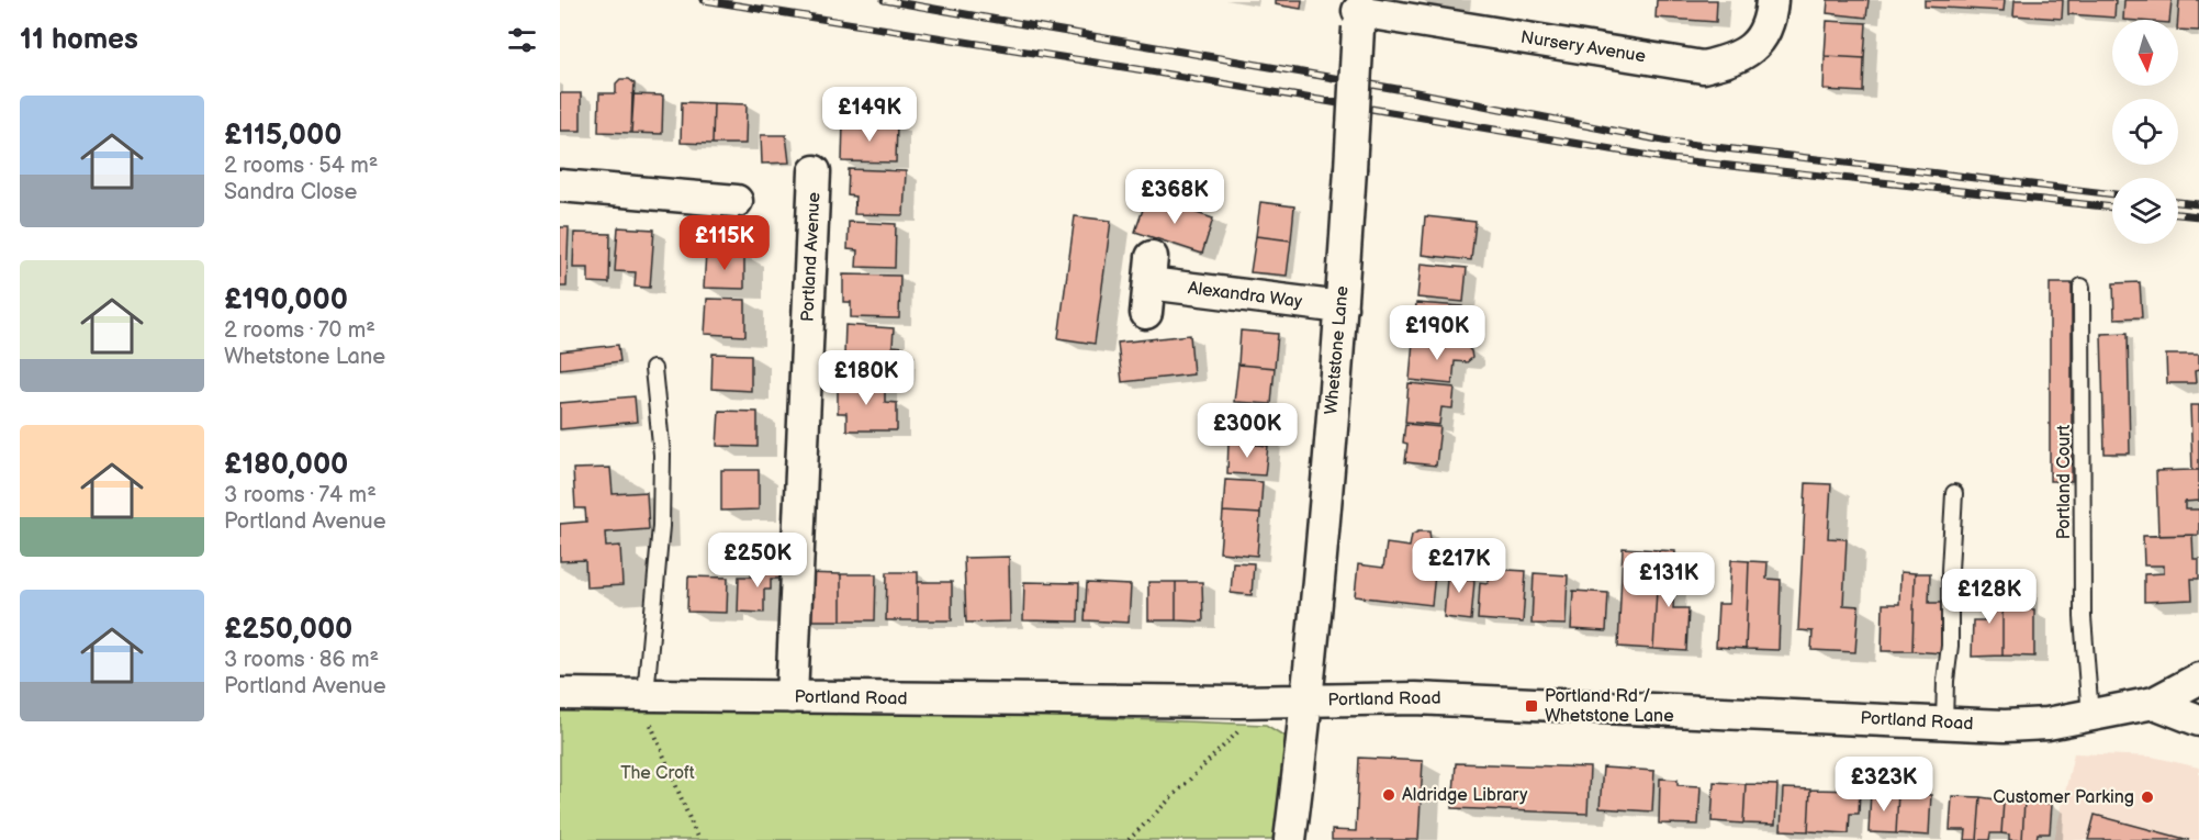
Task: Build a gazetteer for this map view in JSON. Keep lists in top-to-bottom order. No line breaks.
{"streets":{"street":["Nursery Avenue","Portland Avenue","Alexandra Way","Whetstone Lane","Portland Road"],"lane":["Portland Court"]},"crossings":[["Nursery Avenue","Whetstone Lane"],["Portland Avenue","Portland Road"],["Alexandra Way","Whetstone Lane"],["Whetstone Lane","Portland Road"],["Portland Court","Portland Road"]],"parks":["The Croft"],"places":{"transit":["Portland Rd / Whetstone Lane"],"other":["Aldridge Library","Customer Parking"]},"north":"bottom","page":{"heading":"11 homes","list":[{"name":"£115,000","note":"2 rooms · 54 m² · Sandra Close"},{"name":"£190,000","note":"2 rooms · 70 m² · Whetstone Lane"},{"name":"£180,000","note":"3 rooms · 74 m² · Portland Avenue"},{"name":"£250,000","note":"3 rooms · 86 m² · Portland Avenue"}],"price":["£149K","£368K","£115K","£190K","£180K","£300K","£250K","£217K","£131K","£128K","£323K"]}}
